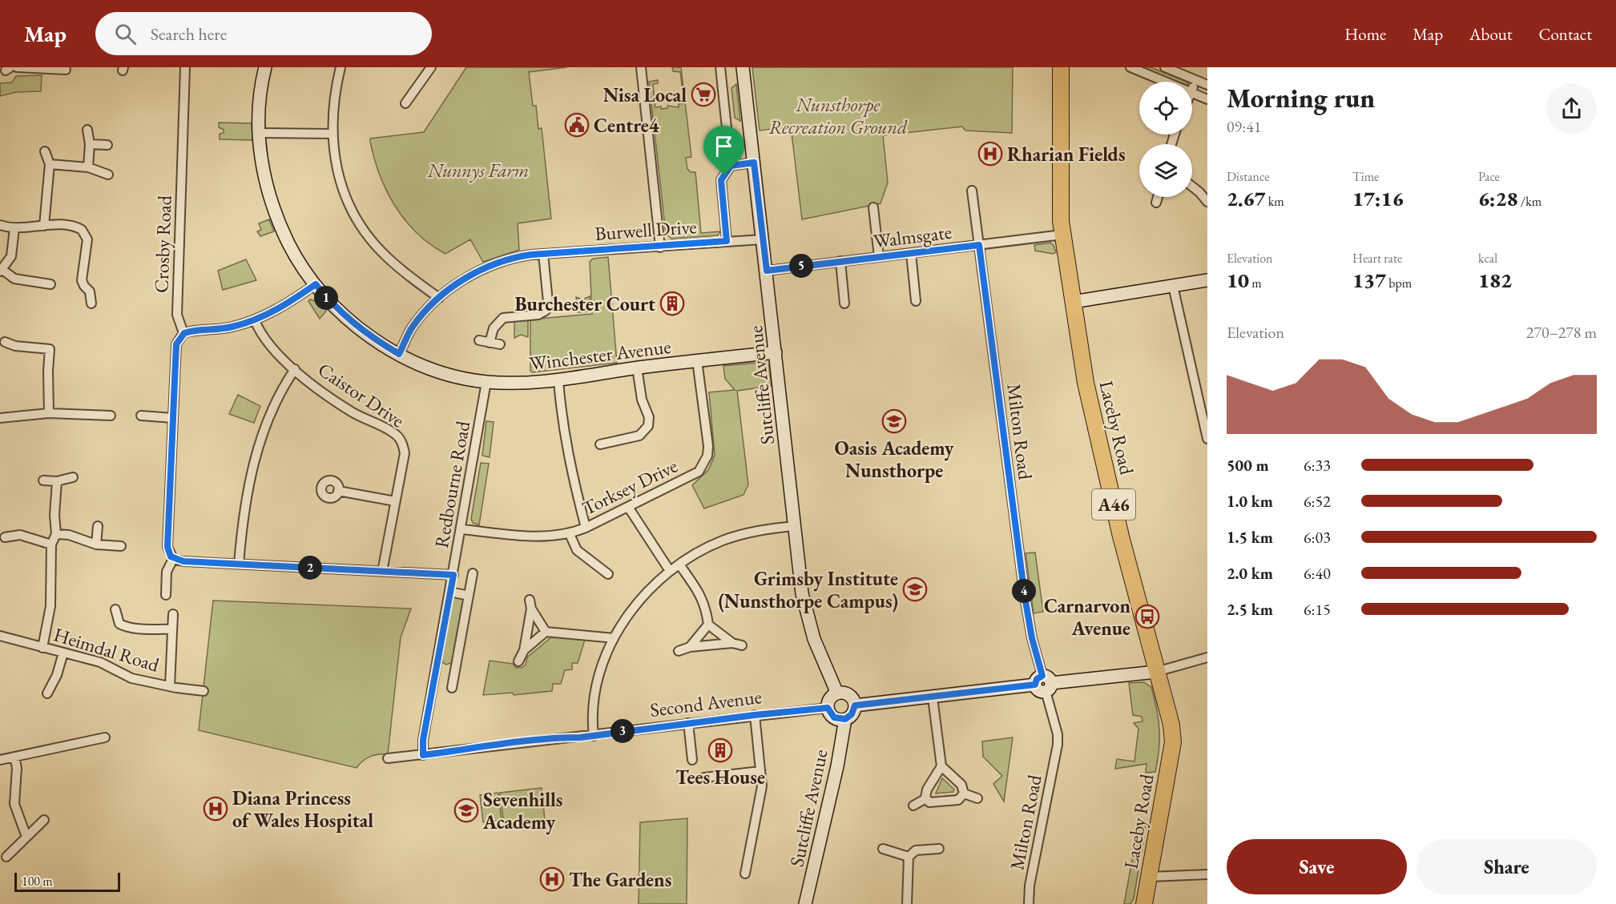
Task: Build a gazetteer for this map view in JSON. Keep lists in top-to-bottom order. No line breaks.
{"streets":{"highway":["Laceby Road","A46"],"street":["Burwell Drive","Walmsgate","Crosby Road","Winchester Avenue","Sutcliffe Avenue","Caistor Drive","Milton Road","Redbourne Road","Torksey Drive","Heimdal Road","Second Avenue"]},"crossings":[["Burwell Drive","Winchester Avenue"],["Burwell Drive","Sutcliffe Avenue"],["Walmsgate","Sutcliffe Avenue"],["Walmsgate","Laceby Road"],["Walmsgate","Milton Road"],["Winchester Avenue","Sutcliffe Avenue"],["Winchester Avenue","Redbourne Road"],["Winchester Avenue","Torksey Drive"],["Sutcliffe Avenue","Second Avenue"],["Redbourne Road","Torksey Drive"],["Redbourne Road","Second Avenue"]],"parks":["Nunsthorpe Recreation Ground","Nunnys Farm"],"places":{"supermarket":["Nisa Local"],"public building":["Centre4"],"hospital":["Rharian Fields","Diana Princess of Wales Hospital","The Gardens"],"building":["Burchester Court","Tees House"],"school or university":["Oasis Academy Nunsthorpe","Grimsby Institute (Nunsthorpe Campus)","Sevenhills Academy"],"bus stop":["Carnarvon Avenue"]},"scale_bar":"100 m","page":{"header":"Map","search":"Search here","nav":["Home","Map","About","Contact"],"heading":["Morning run","09:41"],"stats":[["Distance","2.67 km"],["Time","17:16"],["Pace","6:28 /km"],["Elevation","10 m"],["Heart rate","137 bpm"],["kcal","182"]],"pins":["5","1","2","4","3"],"chart":["Elevation","270–278 m"],"list":[{"name":"500 m","note":"6:33"},{"name":"1.0 km","note":"6:52"},{"name":"1.5 km","note":"6:03"},{"name":"2.0 km","note":"6:40"},{"name":"2.5 km","note":"6:15"}],"buttons":["Save","Share"],"scale":"100 m"}}
